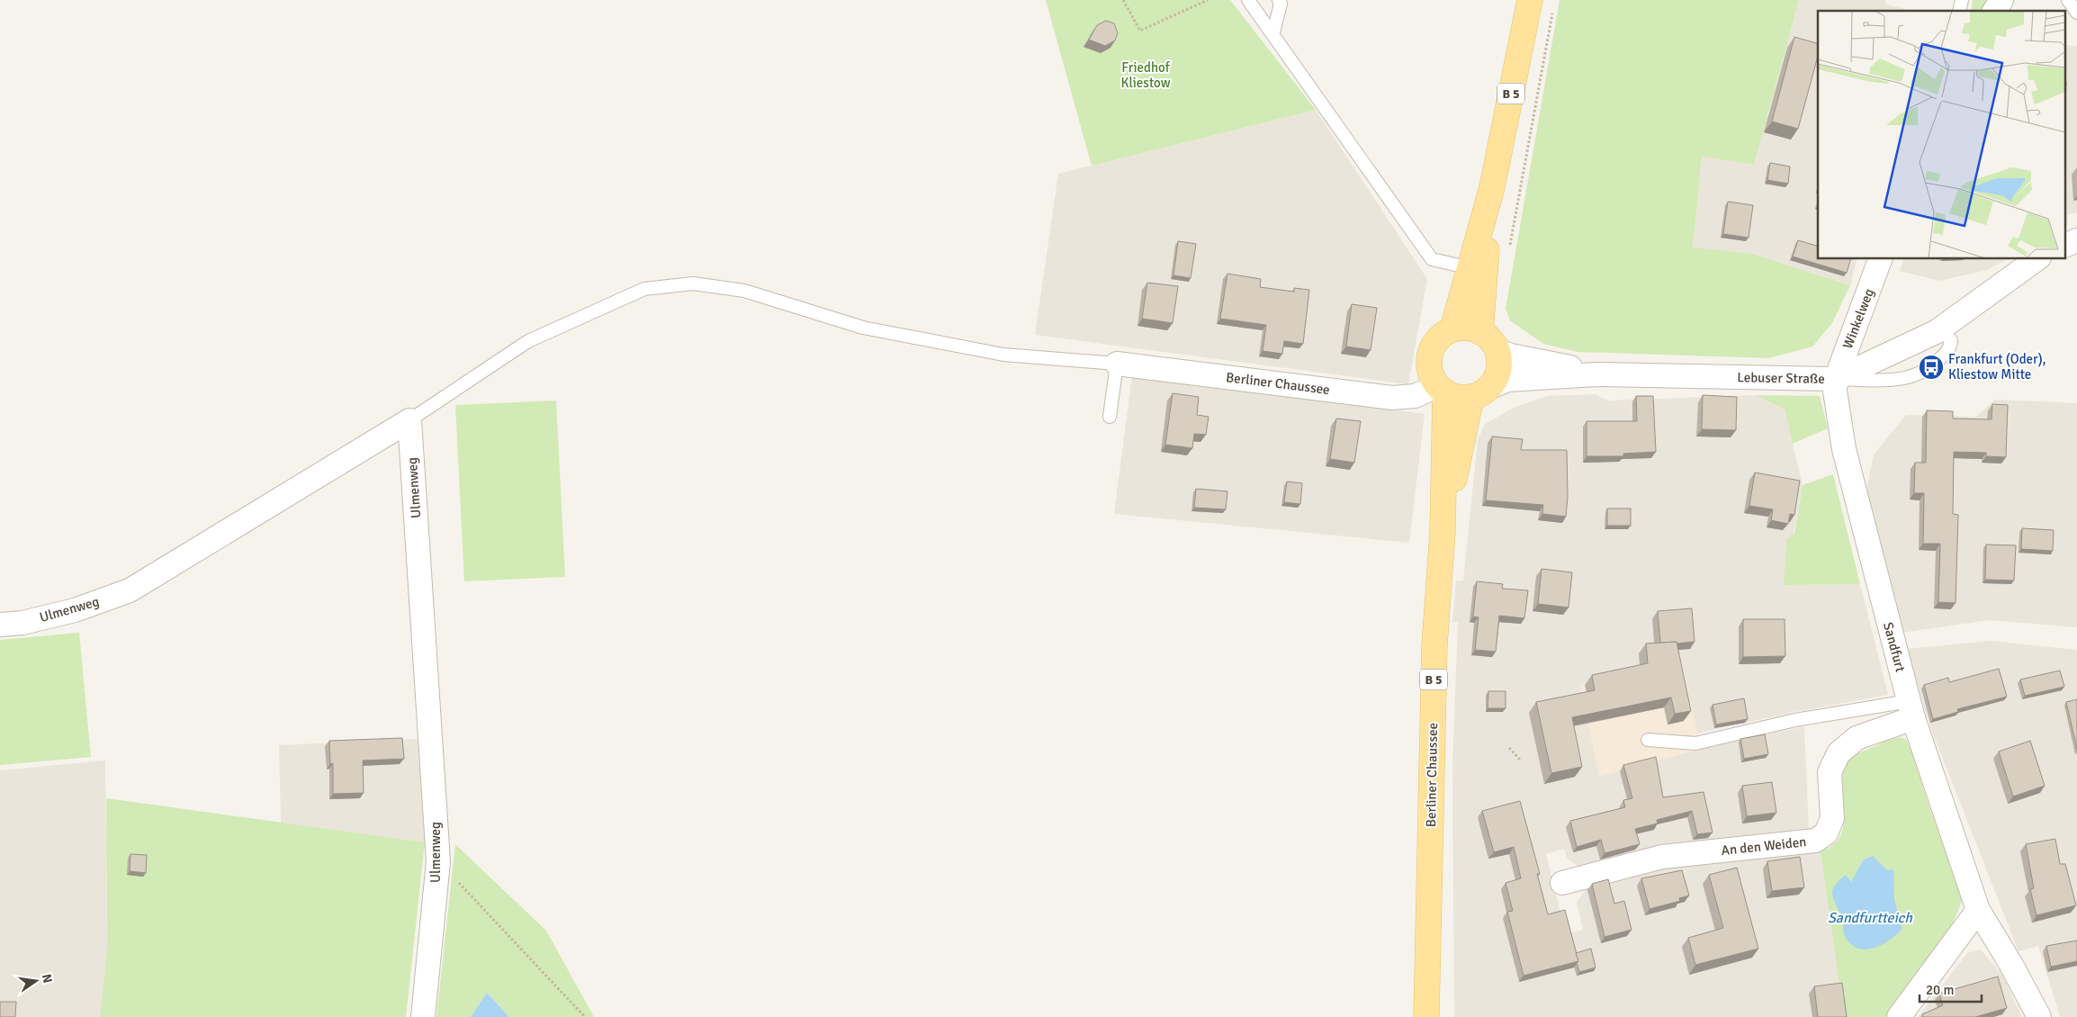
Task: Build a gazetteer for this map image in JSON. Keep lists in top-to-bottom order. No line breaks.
{"streets":{"main road":["B 5","Berliner Chaussee"],"street":["Winkelweg","Lebuser Straße","Ulmenweg","Sandfurt","An den Weiden"]},"crossings":[["B 5","Lebuser Straße"],["B 5","Berliner Chaussee"],["Winkelweg","Lebuser Straße"],["Winkelweg","Sandfurt"],["Lebuser Straße","Berliner Chaussee"],["Lebuser Straße","Sandfurt"],["Sandfurt","An den Weiden"]],"water":["Sandfurtteich"],"parks":["Friedhof Kliestow"],"places":{"bus stop":["Frankfurt (Oder), Kliestow Mitte"]},"scale_bar":"20 m","north":"right"}
